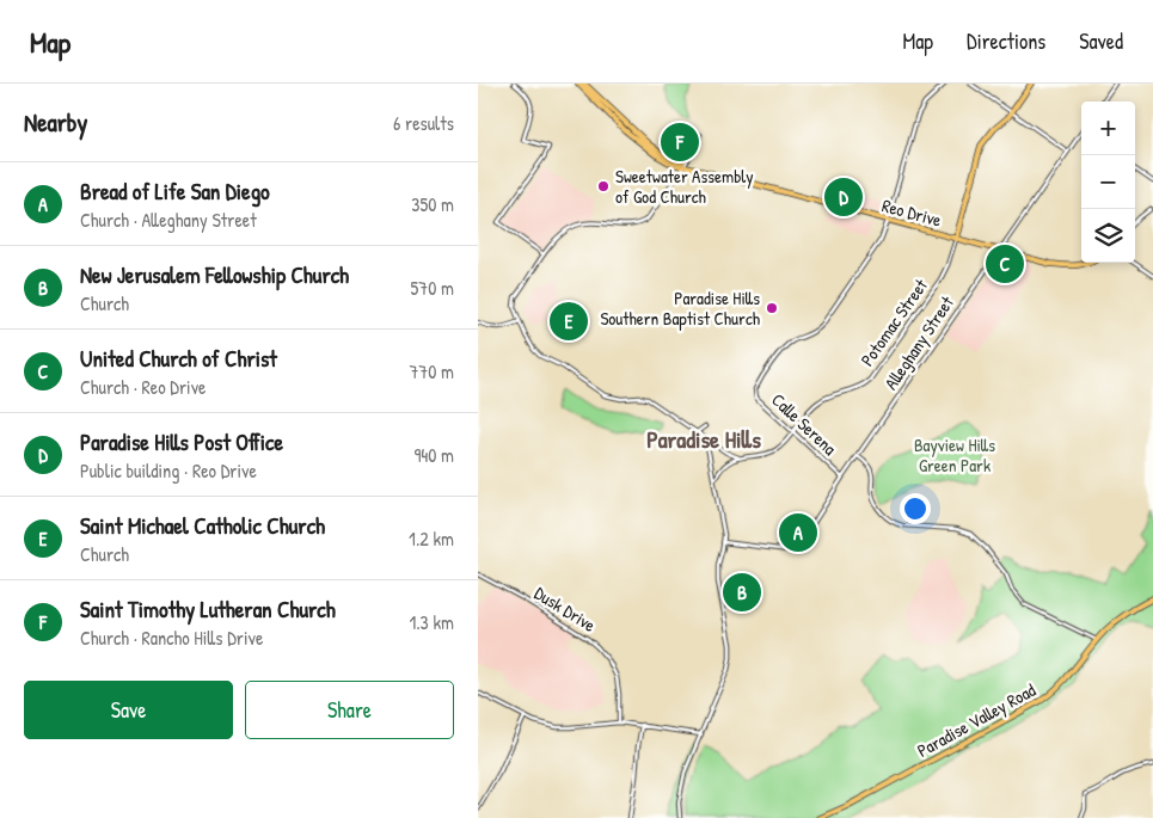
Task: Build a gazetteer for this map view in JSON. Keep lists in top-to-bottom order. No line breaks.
{"streets":{"main road":["Reo Drive","Potomac Street","Paradise Valley Road"],"street":["Alleghany Street","Calle Serena","Dusk Drive"]},"crossings":[["Reo Drive","Potomac Street"],["Reo Drive","Alleghany Street"],["Reo Drive","Calle Serena"],["Potomac Street","Calle Serena"],["Alleghany Street","Calle Serena"]],"districts":["Paradise Hills"],"parks":["Bayview Hills Green Park"],"places":["Sweetwater Assembly of God Church","Paradise Hills Southern Baptist Church"],"page":{"header":"Map","nav":["Map","Directions","Saved"],"heading":["Nearby","6 results"],"map_buttons":["+","−"],"pins":["F","D","C","E","A","B"],"list":[{"mark":"A","name":"Bread of Life San Diego","note":"Church · Alleghany Street","value":"350 m"},{"mark":"B","name":"New Jerusalem Fellowship Church","note":"Church","value":"570 m"},{"mark":"C","name":"United Church of Christ","note":"Church · Reo Drive","value":"770 m"},{"mark":"D","name":"Paradise Hills Post Office","note":"Public building · Reo Drive","value":"940 m"},{"mark":"E","name":"Saint Michael Catholic Church","note":"Church","value":"1.2 km"},{"mark":"F","name":"Saint Timothy Lutheran Church","note":"Church · Rancho Hills Drive","value":"1.3 km"}],"buttons":["Save","Share"]}}
